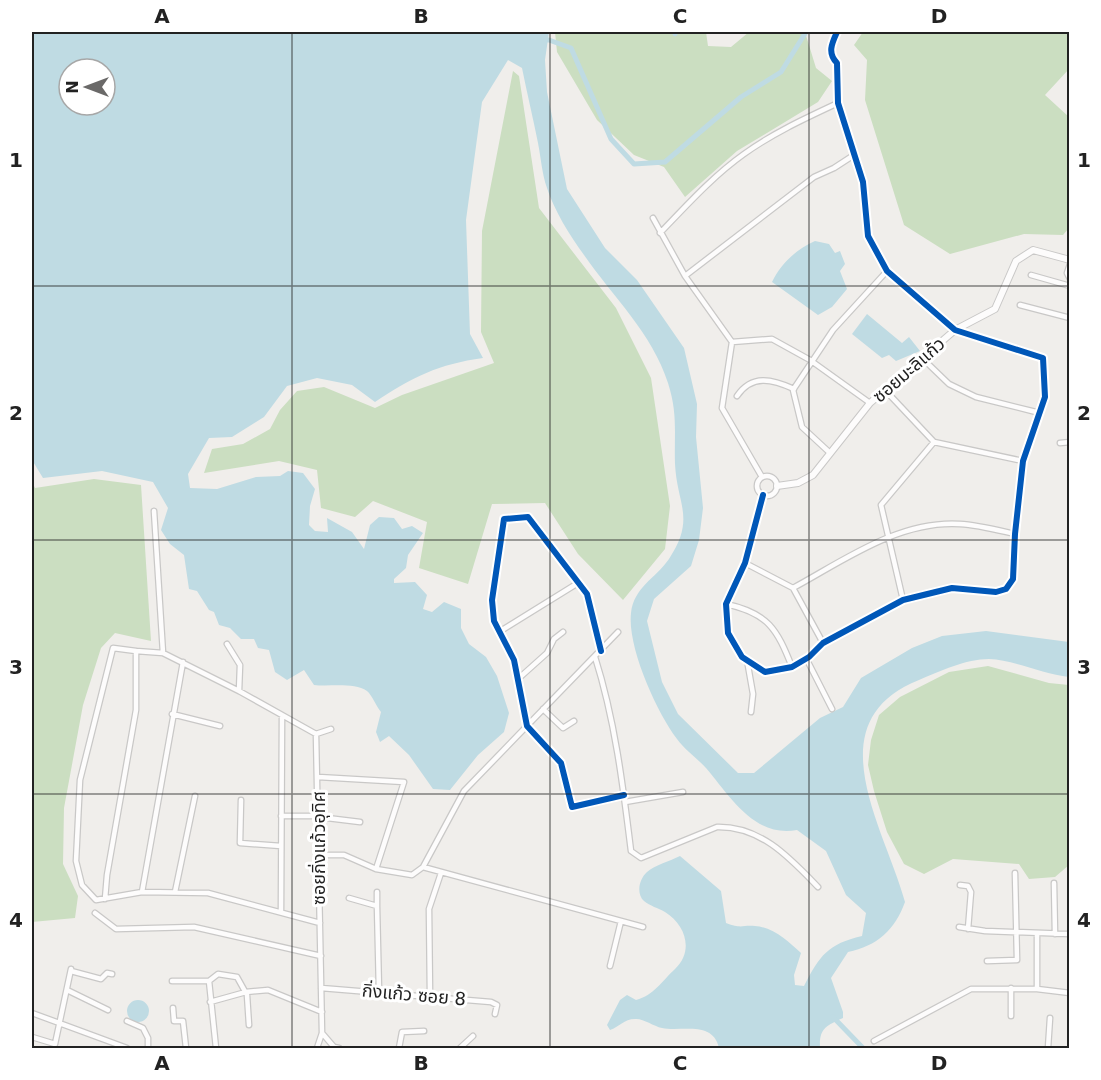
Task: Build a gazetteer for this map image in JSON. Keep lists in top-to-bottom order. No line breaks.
{"streets":{"street":["ซอยมะลิแก้ว","ซอยกิ่งแก้วอุทิศ","กิ่งแก้ว ซอย 8"]},"crossings":[["ซอยกิ่งแก้วอุทิศ","กิ่งแก้ว ซอย 8"]],"north":"left","grid":{"columns":["A","B","C","D"],"rows":["1","2","3","4"]}}
